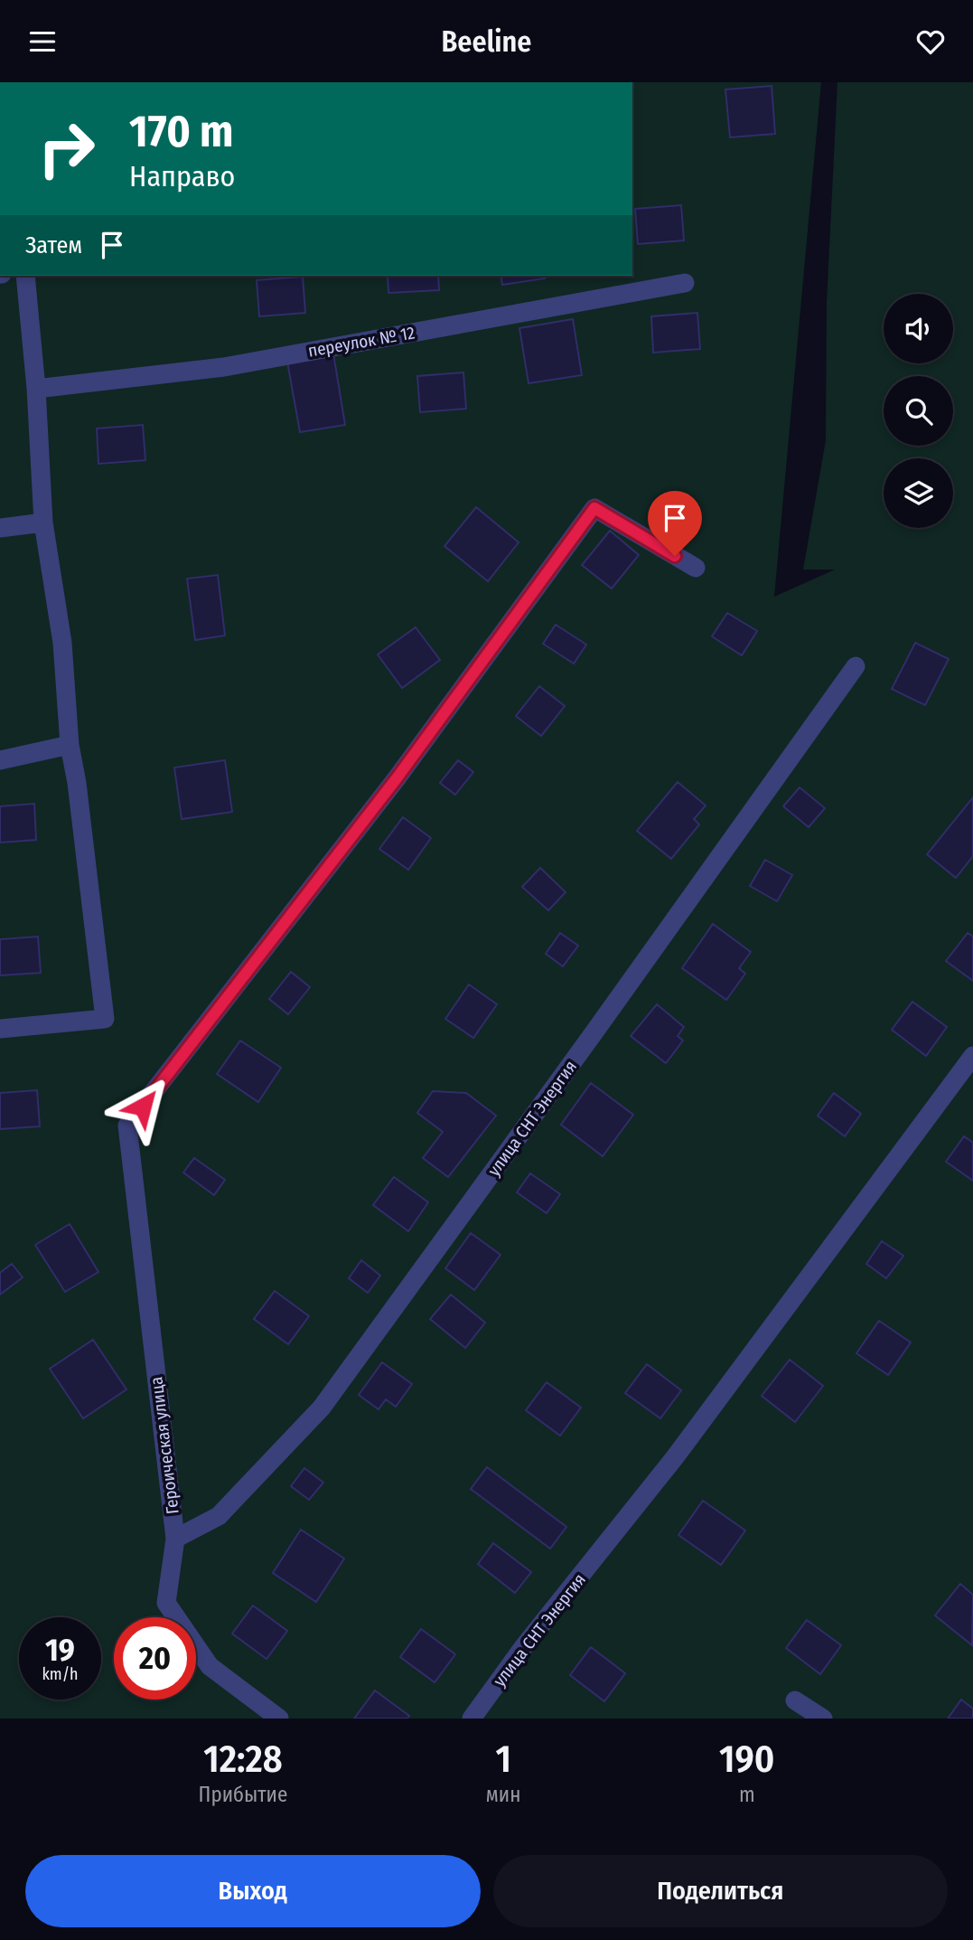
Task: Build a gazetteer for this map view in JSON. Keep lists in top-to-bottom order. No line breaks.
{"streets":{"street":["переулок № 12","улица СНТ Энергия","Героическая улица"]},"crossings":[["улица СНТ Энергия","Героическая улица"]],"page":{"header":"Beeline","turn":["170 m","Направо"],"then":"Затем","speed":"19 km/h","limit":"20","eta":["12:28","Прибытие","1","мин","190","m"],"buttons":["Выход","Поделиться"]}}
